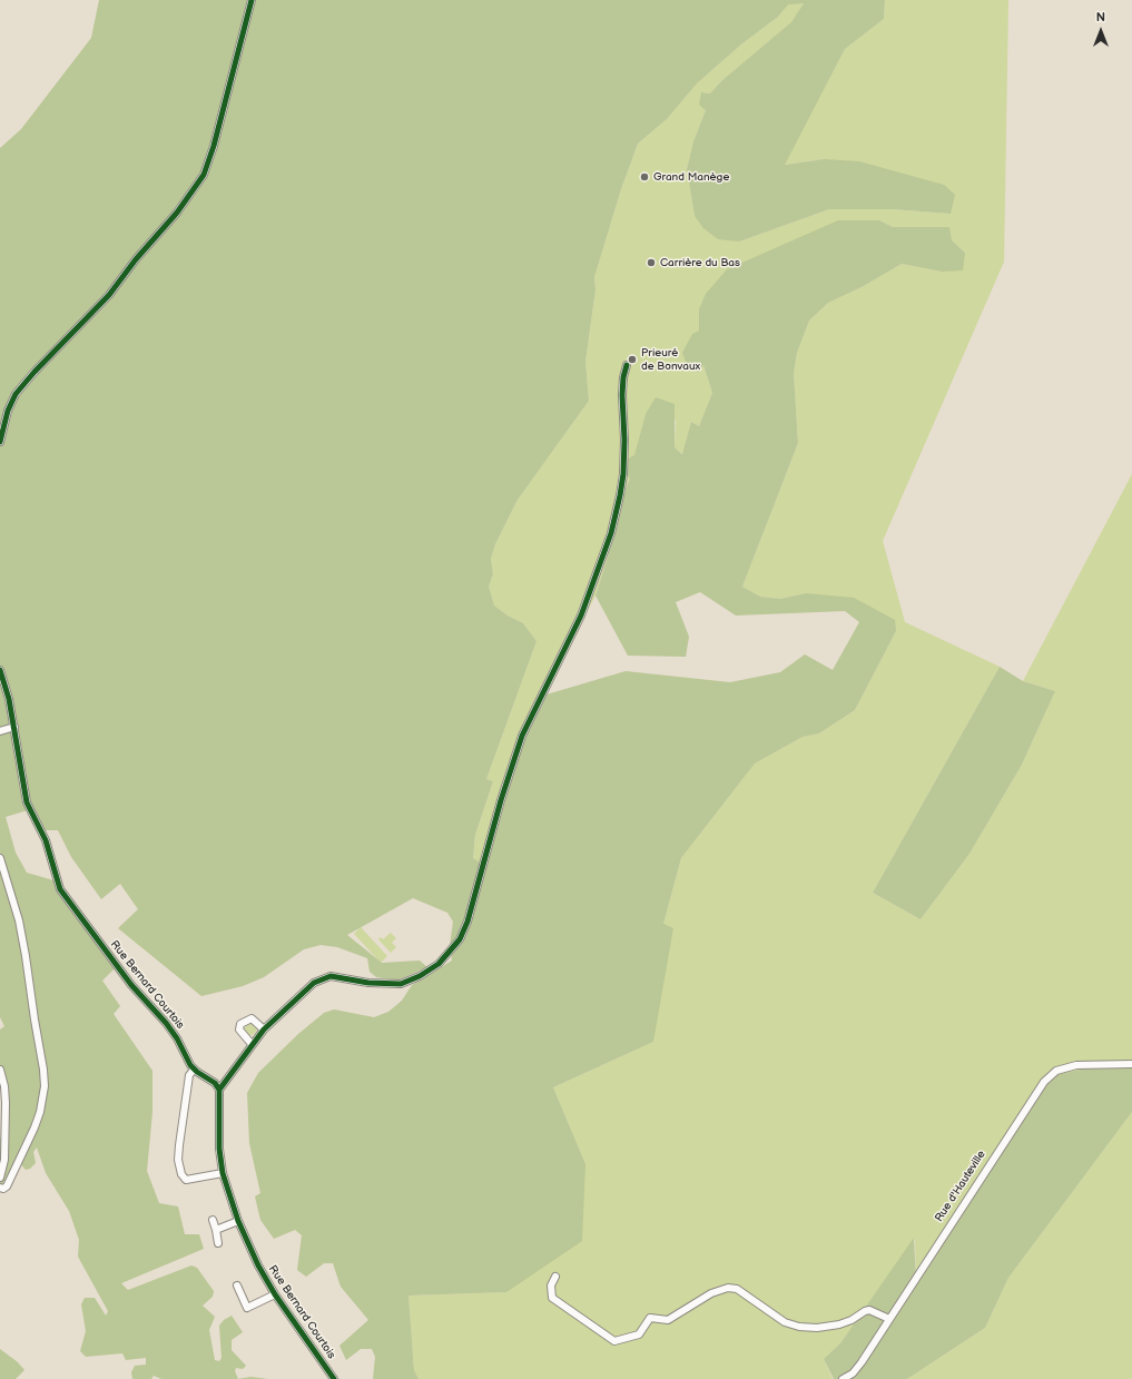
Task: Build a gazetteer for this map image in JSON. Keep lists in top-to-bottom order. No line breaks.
{"streets":{"street":["Rue Bernard Courtois","Rue d'Hauteville"]},"places":["Grand Manège","Carrière du Bas","Prieuré de Bonvaux"],"north":"top"}
